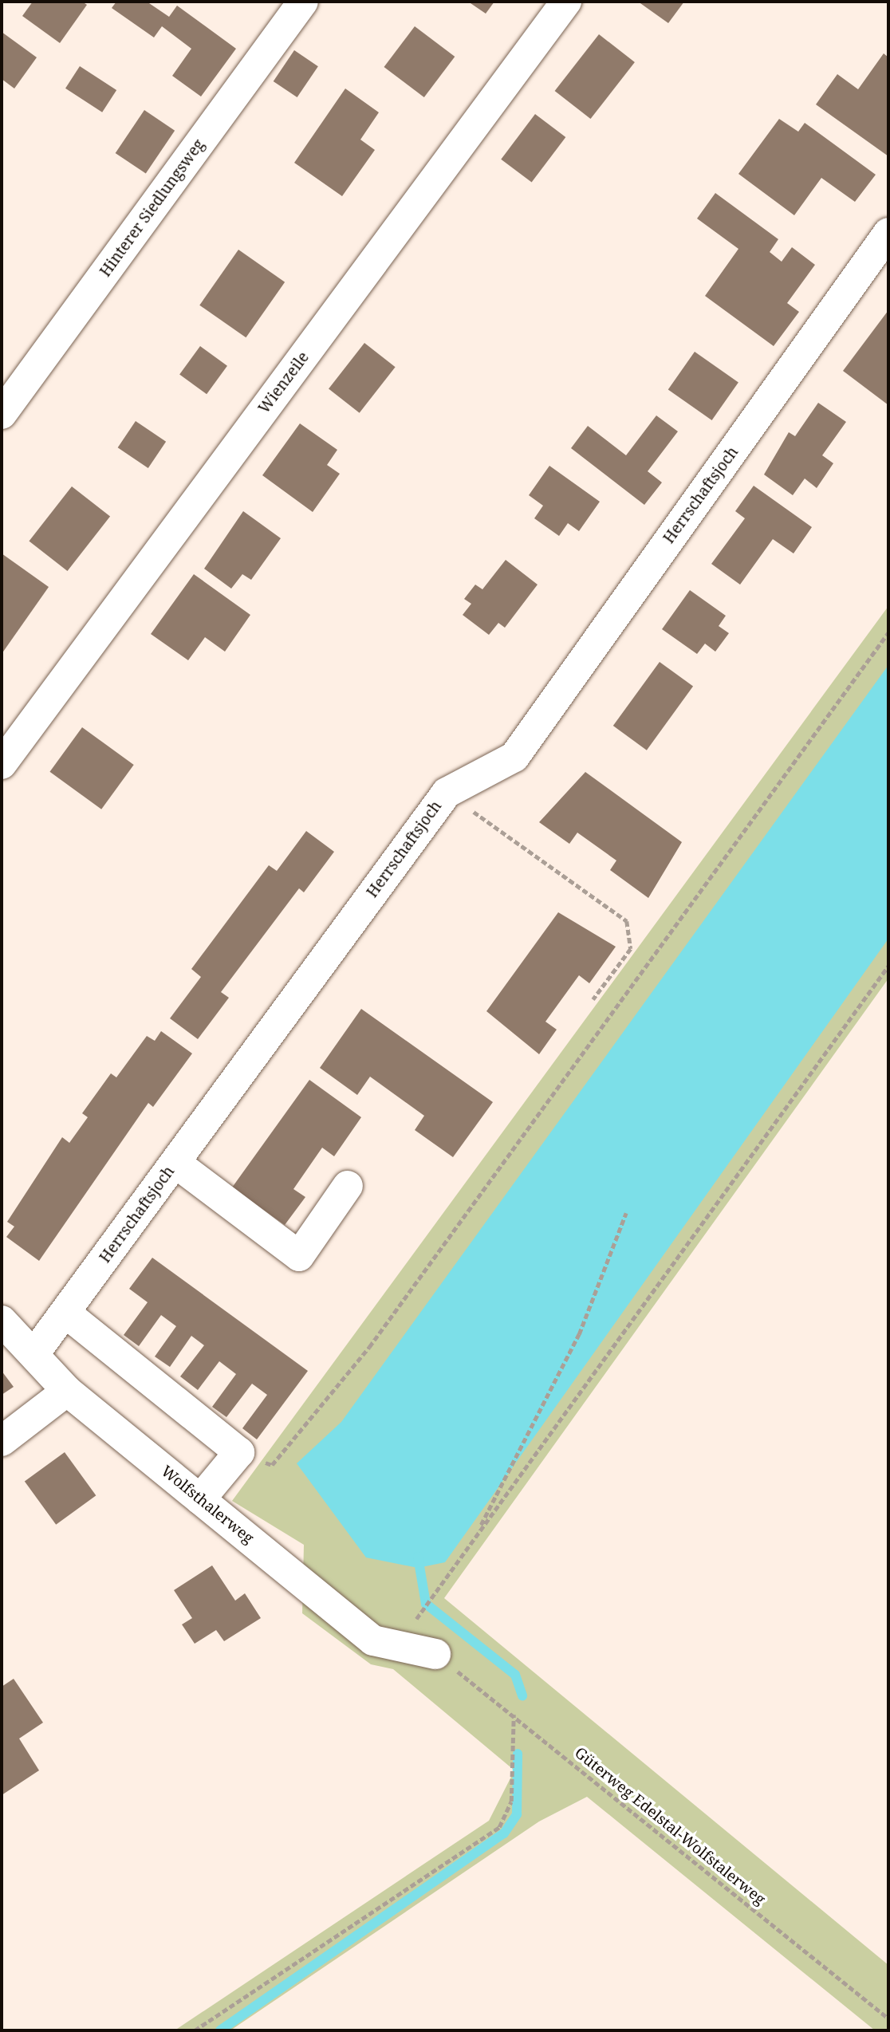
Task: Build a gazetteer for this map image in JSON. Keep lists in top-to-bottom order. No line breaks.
{"streets":{"street":["Hinterer Siedlungsweg","Wienzeile","Herrschaftsjoch","Wolfsthalerweg"],"path":["Güterweg Edelstal-Wolfstalerweg"]},"crossings":[["Herrschaftsjoch","Wolfsthalerweg"],["Wolfsthalerweg","Güterweg Edelstal-Wolfstalerweg"]]}
